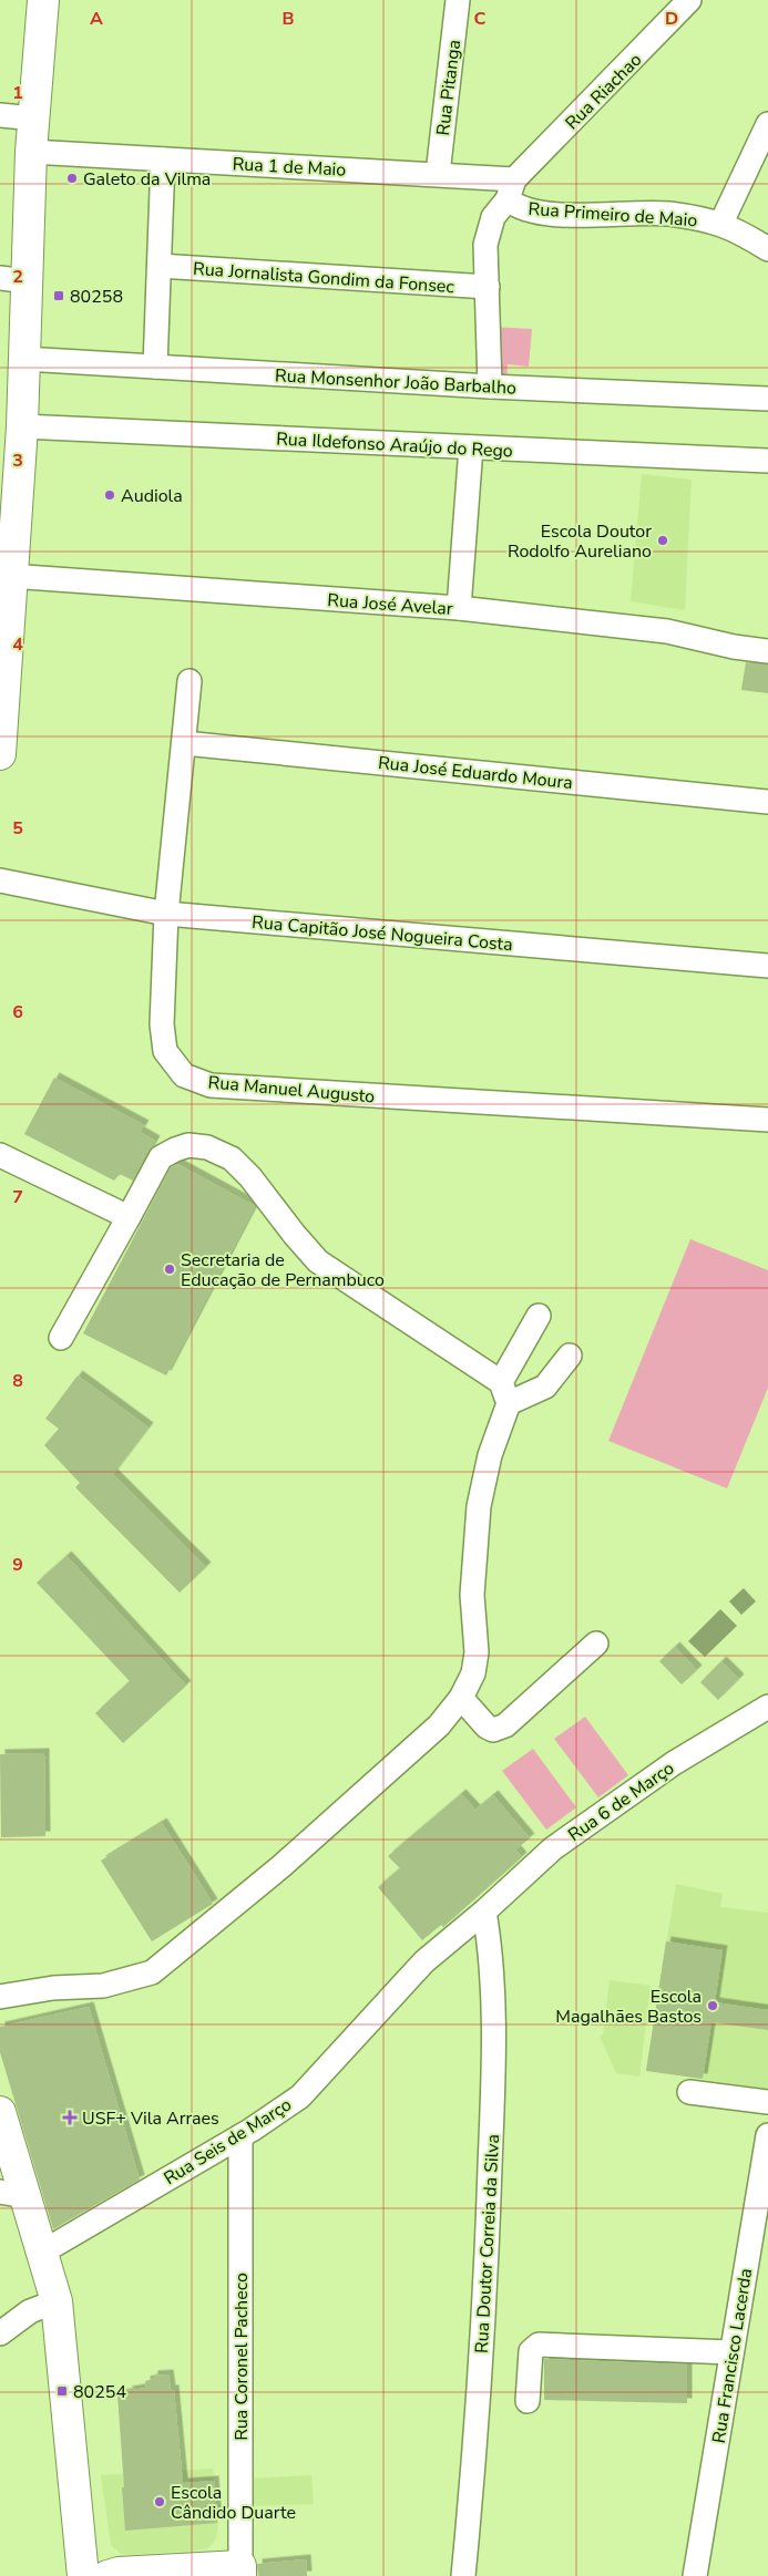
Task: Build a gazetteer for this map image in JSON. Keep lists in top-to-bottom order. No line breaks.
{"streets":{"street":["Rua Pitanga","Rua Riachao","Rua 1 de Maio","Rua Primeiro de Maio","Rua Jornalista Gondim da Fonsec","Rua Monsenhor João Barbalho","Rua Ildefonso Araújo do Rego","Rua José Avelar","Rua José Eduardo Moura","Rua Capitão José Nogueira Costa","Rua Manuel Augusto","Rua 6 de Março","Rua Seis de Março","Rua Doutor Correia da Silva","Rua Francisco Lacerda","Rua Coronel Pacheco"]},"crossings":[["Rua Pitanga","Rua 1 de Maio"],["Rua Riachao","Rua 1 de Maio"],["Rua Riachao","Rua Primeiro de Maio"],["Rua Riachao","Rua Jornalista Gondim da Fonsec"],["Rua Riachao","Rua Monsenhor João Barbalho"],["Rua 1 de Maio","Rua Primeiro de Maio"],["Rua José Eduardo Moura","Rua Manuel Augusto"],["Rua Capitão José Nogueira Costa","Rua Manuel Augusto"],["Rua 6 de Março","Rua Seis de Março"],["Rua 6 de Março","Rua Doutor Correia da Silva"],["Rua Seis de Março","Rua Doutor Correia da Silva"],["Rua Seis de Março","Rua Coronel Pacheco"]],"places":{"other":["Galeto da Vilma","Audiola","Escola Doutor Rodolfo Aureliano","Secretaria de Educação de Pernambuco","Escola Magalhães Bastos","Escola Cândido Duarte"],"transit":["80258","80254"],"health":["USF+ Vila Arraes"]},"grid":{"columns":["A","B","C","D"],"rows":["1","2","3","4","5","6","7","8","9"]}}
